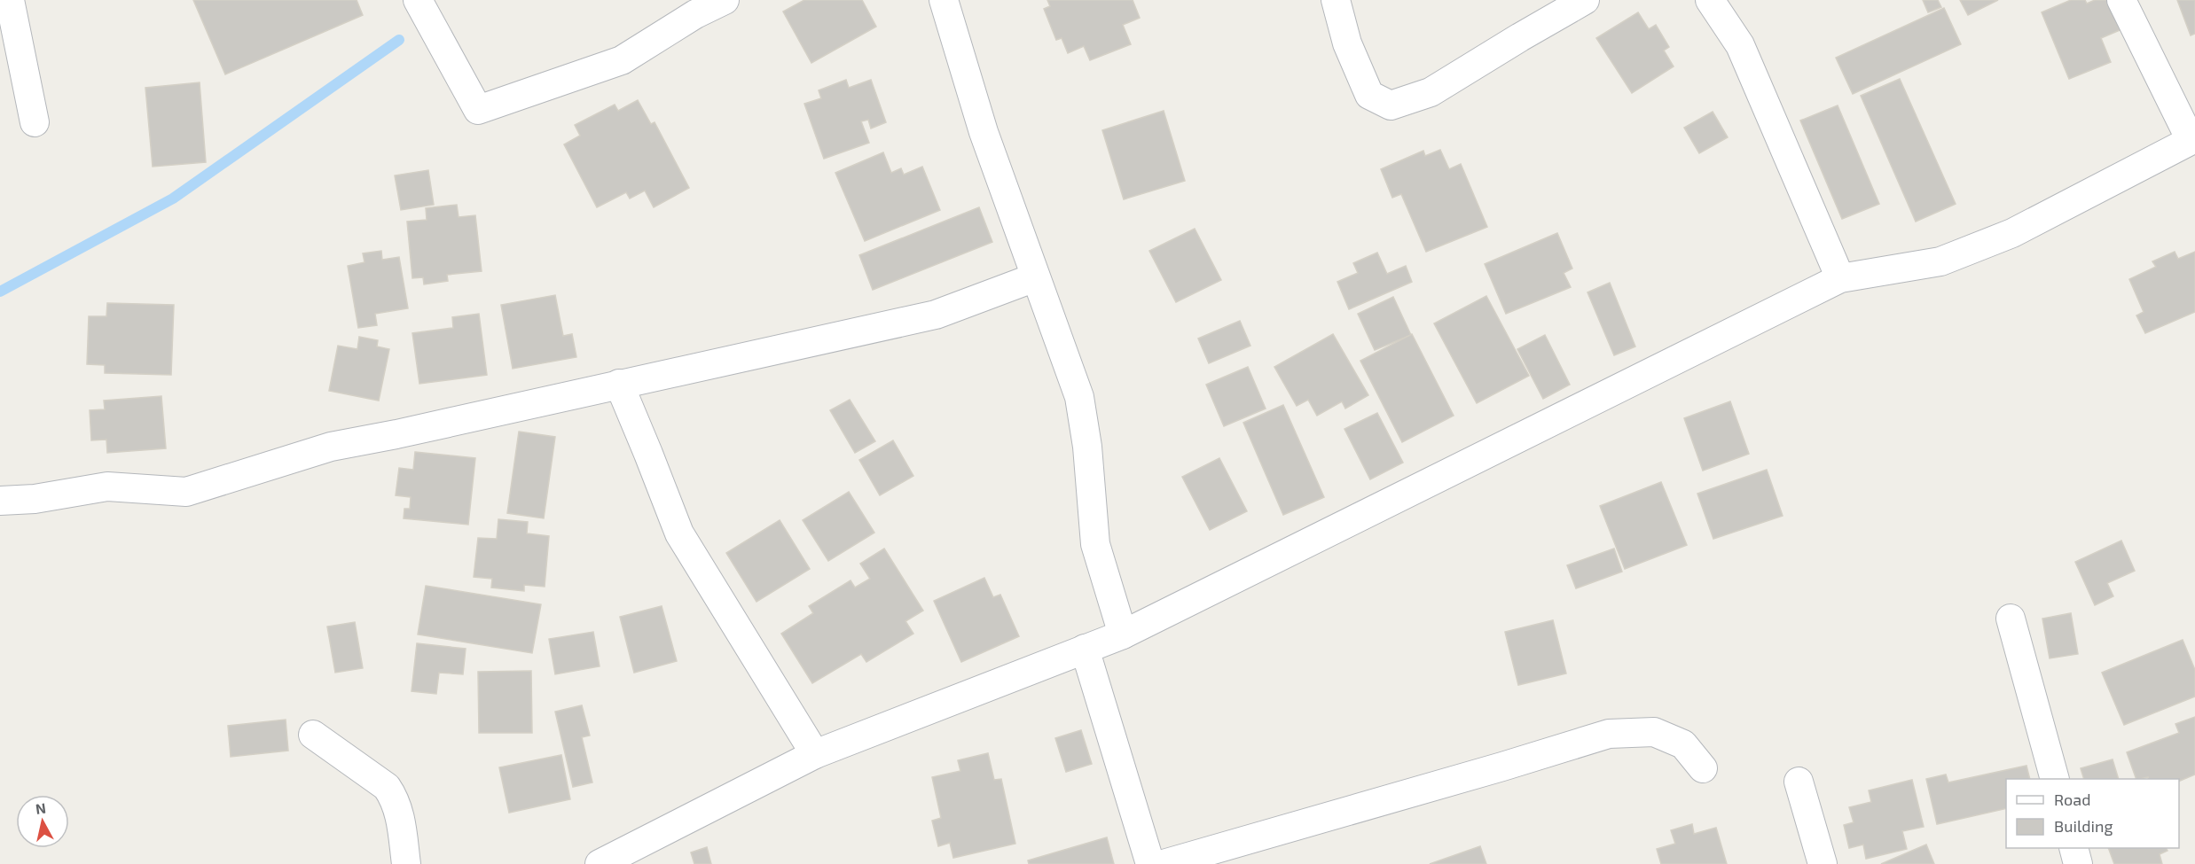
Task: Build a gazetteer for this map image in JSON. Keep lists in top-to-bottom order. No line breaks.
{"legend":["Road","Building"],"north":"top"}
